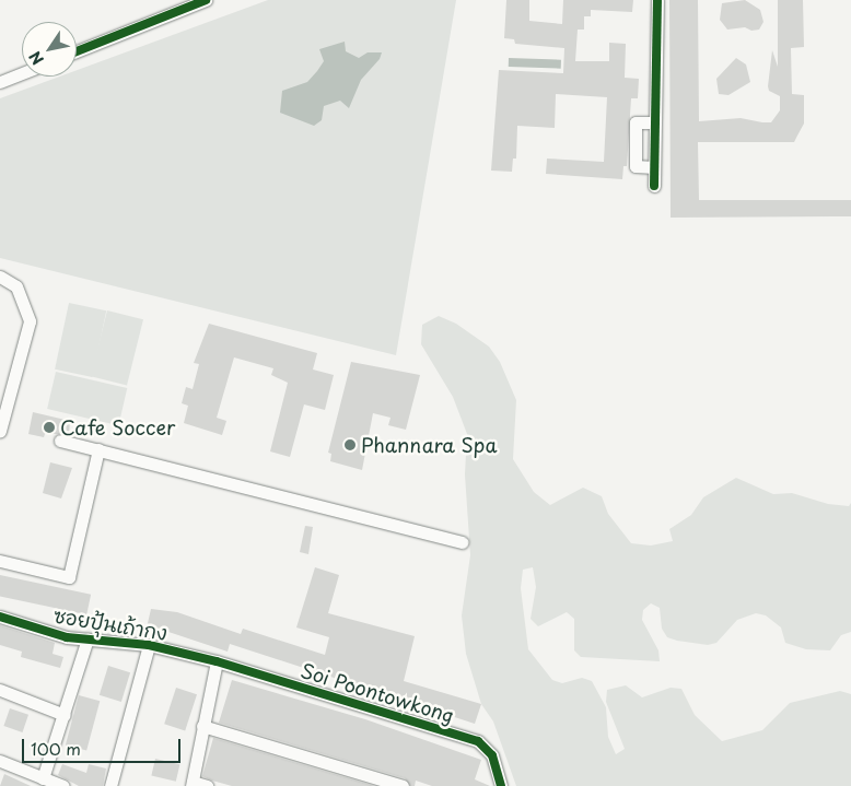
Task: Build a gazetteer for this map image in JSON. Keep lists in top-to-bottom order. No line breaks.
{"streets":{"street":["ซอยปุ้นเถ้ากง","Soi Poontowkong"]},"crossings":[["ซอยปุ้นเถ้ากง","Soi Poontowkong"]],"places":["Cafe Soccer","Phannara Spa"],"scale_bar":"100 m","north":"bottom left"}
